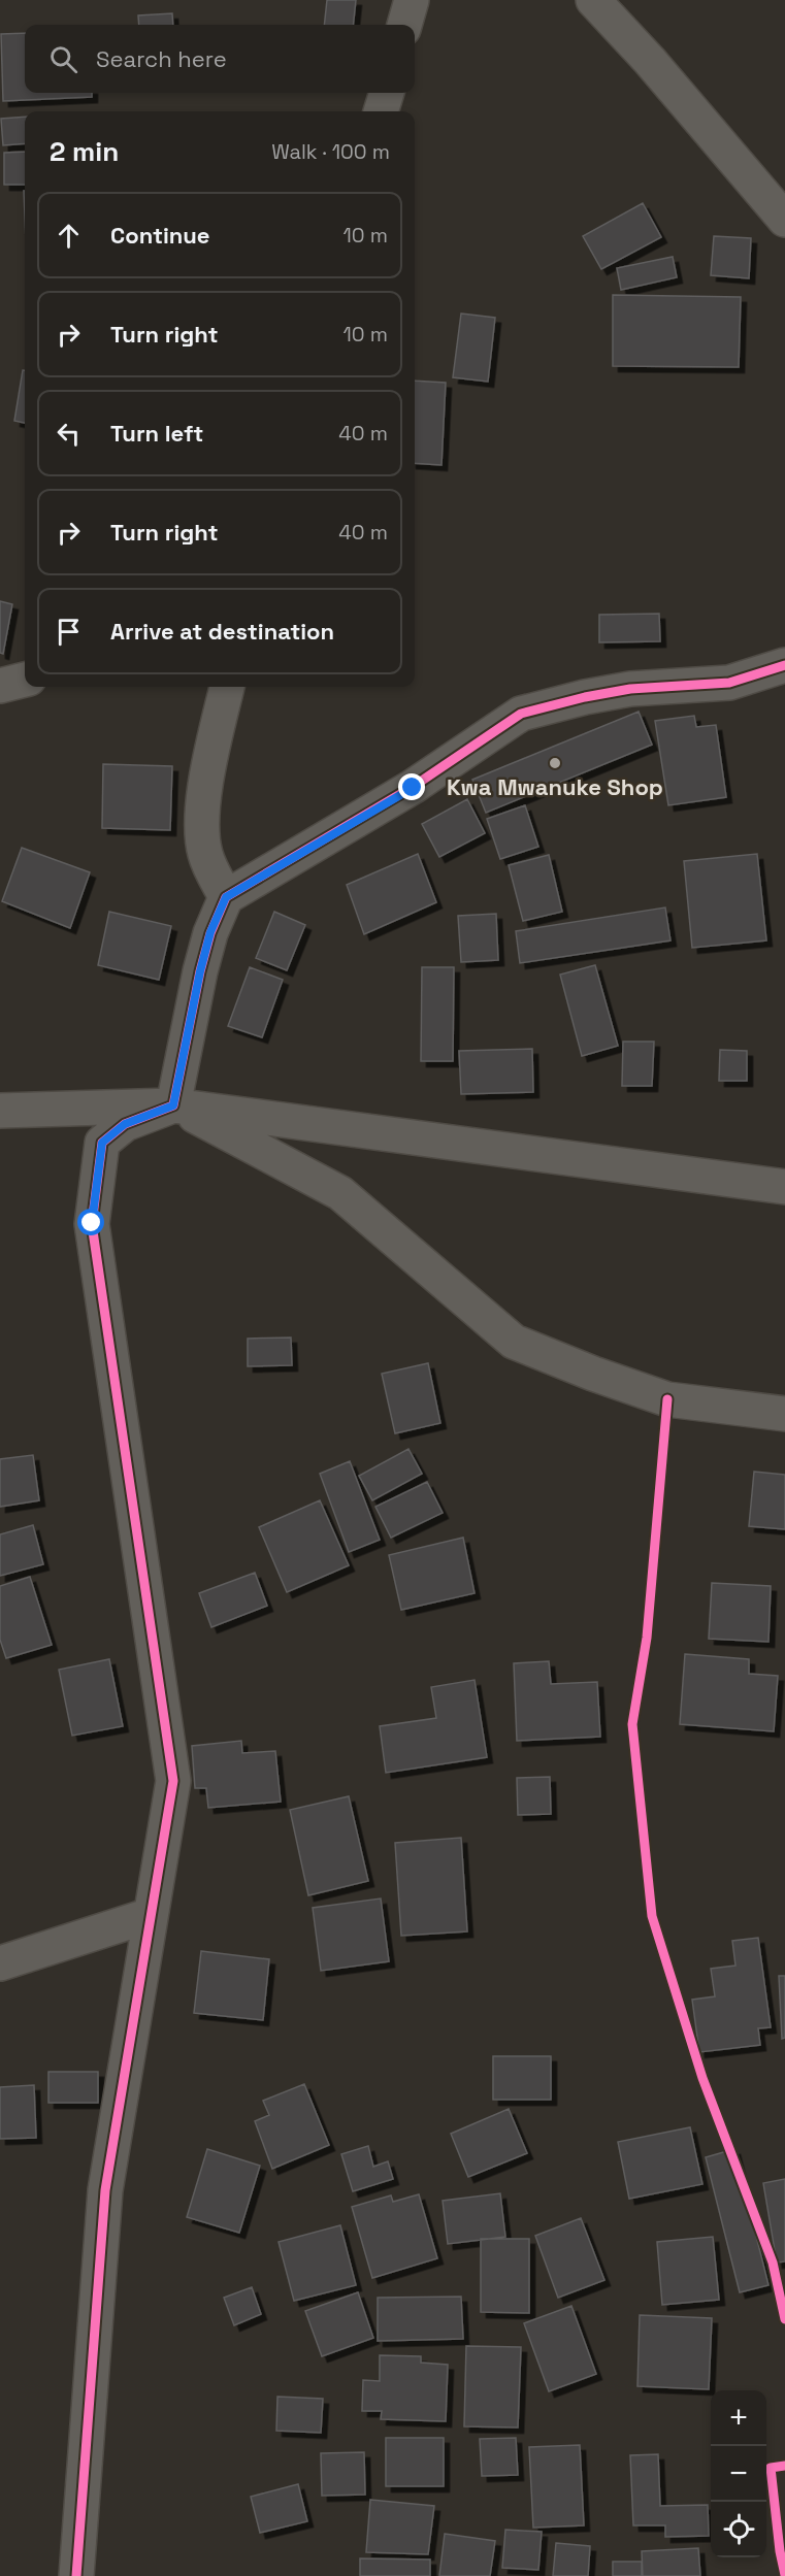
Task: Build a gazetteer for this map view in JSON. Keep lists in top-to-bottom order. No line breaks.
{"places":["Kwa Mwanuke Shop"],"page":{"search":"Search here","heading":["2 min","Walk · 100 m"],"list":[["Continue","10 m"],["Turn right","10 m"],["Turn left","40 m"],["Turn right","40 m"],"Arrive at destination"],"map_buttons":["+","−"]}}
